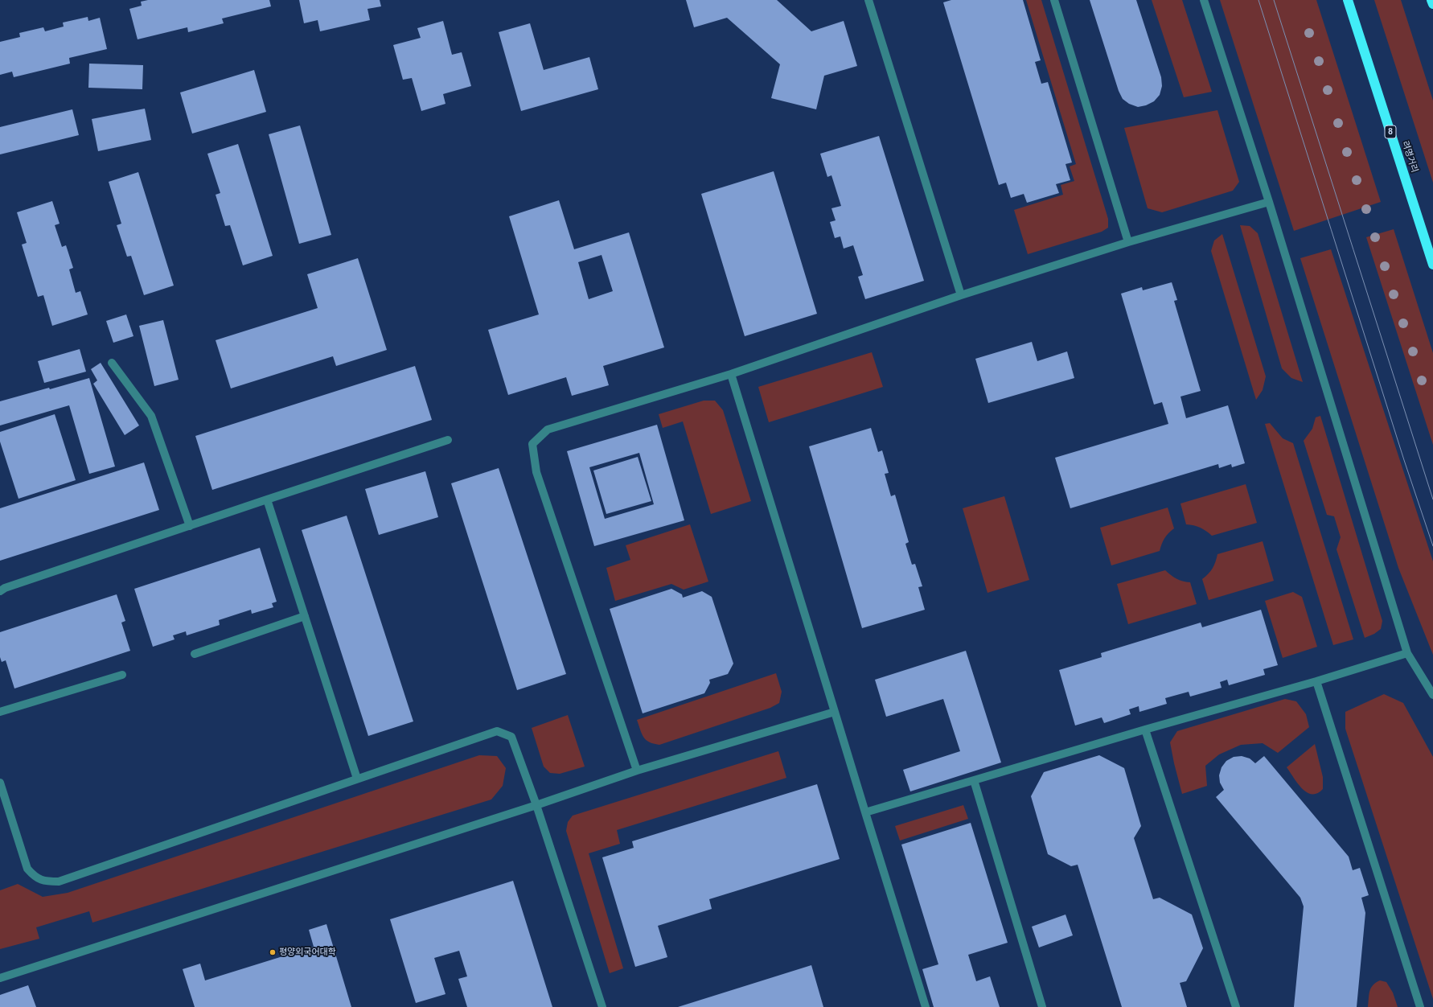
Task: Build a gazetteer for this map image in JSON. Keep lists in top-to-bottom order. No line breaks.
{"streets":{"highway":["8","려명거리"]},"places":["평양외국어대학"]}
